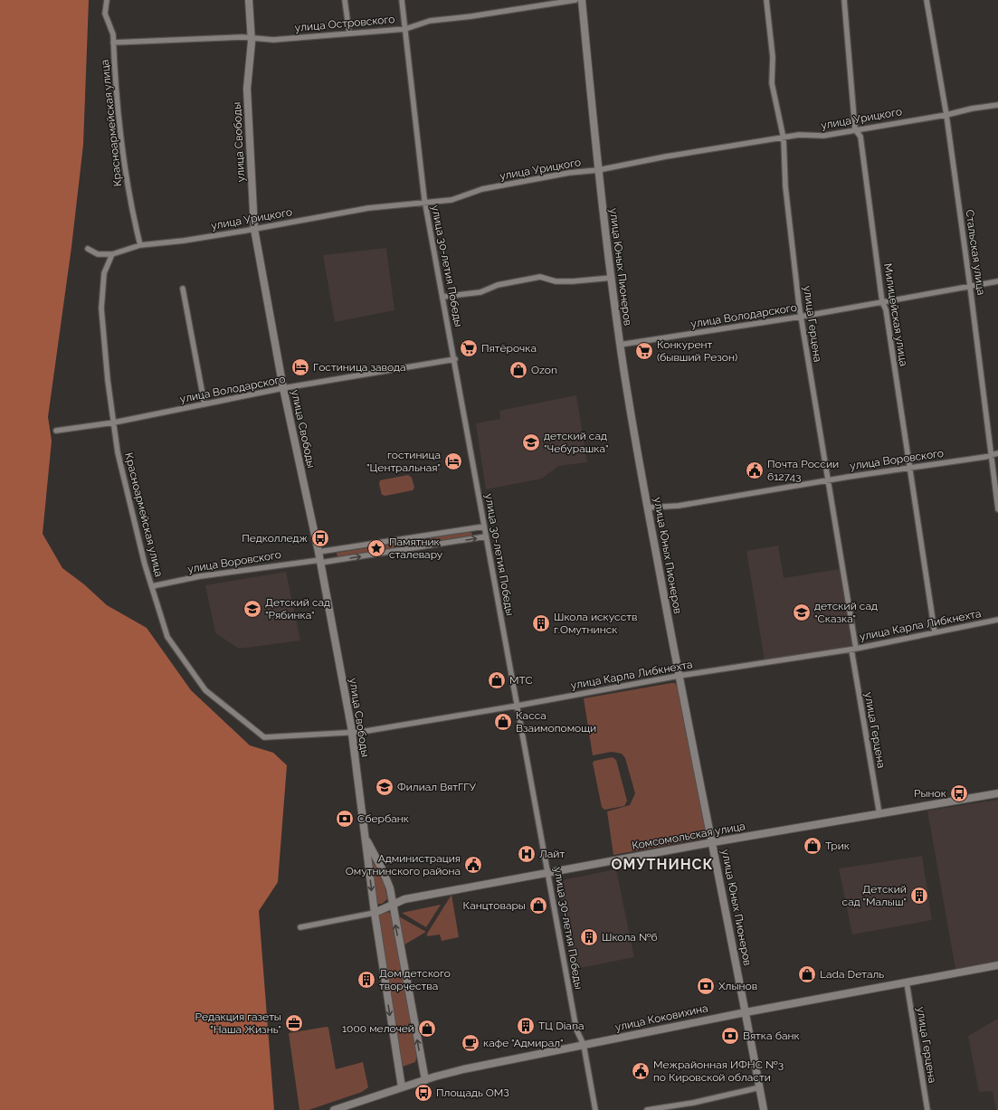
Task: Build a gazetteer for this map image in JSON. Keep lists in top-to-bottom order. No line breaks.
{"streets":{"main road":["улица Свободы","улица Юных Пионеров","Комсомольская улица","улица Коковихина"],"street":["улица Островского","улица Урицкого","Красноармейская улица","Стальская улица","улица 30-летия Победы","Милицейская улица","улица Володарского","улица Герцена","улица Воровского","улица Карла Либкнехта"]},"crossings":[["улица Островского","Красноармейская улица"],["улица Островского","улица Свободы"],["улица Островского","улица 30-летия Победы"],["улица Урицкого","Красноармейская улица"],["улица Урицкого","улица Свободы"],["улица Урицкого","Стальская улица"],["улица Урицкого","улица 30-летия Победы"],["улица Урицкого","улица Юных Пионеров"],["улица Урицкого","Милицейская улица"],["улица Урицкого","улица Герцена"],["Красноармейская улица","улица Володарского"],["Красноармейская улица","улица Воровского"],["Красноармейская улица","улица Карла Либкнехта"],["улица Свободы","улица Володарского"],["улица Свободы","улица Воровского"],["улица Свободы","улица Карла Либкнехта"],["улица Свободы","Комсомольская улица"],["улица Свободы","улица Коковихина"],["Стальская улица","улица Володарского"],["Стальская улица","улица Воровского"],["улица 30-летия Победы","улица Володарского"],["улица 30-летия Победы","улица Воровского"],["улица 30-летия Победы","улица Карла Либкнехта"],["улица 30-летия Победы","Комсомольская улица"],["улица 30-летия Победы","улица Коковихина"],["улица Юных Пионеров","улица Володарского"],["улица Юных Пионеров","улица Воровского"],["улица Юных Пионеров","улица Карла Либкнехта"],["улица Юных Пионеров","Комсомольская улица"],["улица Юных Пионеров","улица Коковихина"],["Милицейская улица","улица Володарского"],["Милицейская улица","улица Воровского"],["Милицейская улица","улица Карла Либкнехта"],["улица Володарского","улица Герцена"],["улица Герцена","улица Воровского"],["улица Герцена","улица Карла Либкнехта"],["улица Герцена","Комсомольская улица"],["улица Герцена","улица Коковихина"]],"districts":["ОМУТНИНСК"],"places":{"supermarket":["Пятёрочка","Конкурент (бывший Резон)"],"hotel":["Гостиница завода","гостиница \"Центральная\""],"shop":["Ozon","МТС","Касса Взаимопомощи","Трик","Канцтовары","Lada Dеталь","1000 мелочей"],"school or university":["детский сад \"Чебурашка\"","Детский сад \"Рябинка\"","детский сад \"Сказка\"","Филиал ВятГГУ"],"public building":["Почта России 612743","Администрация Омутнинского района","Межрайонная ИФНС №3 по Кировской области"],"bus stop":["Педколледж","Рынок","Площадь ОМЗ"],"place":["Памятник сталевару"],"building":["Школа искусств г.Омутнинск","Детский сад \"Малыш\"","Школа №6","Дом детского творчества","ТЦ Diana"],"bank":["Сбербанк","Хлынов","Вятка банк"],"hospital":["Лайт"],"office":["Редакция газеты \"Наша Жизнь\""],"cafe":["кафе \"Адмирал\""]}}
